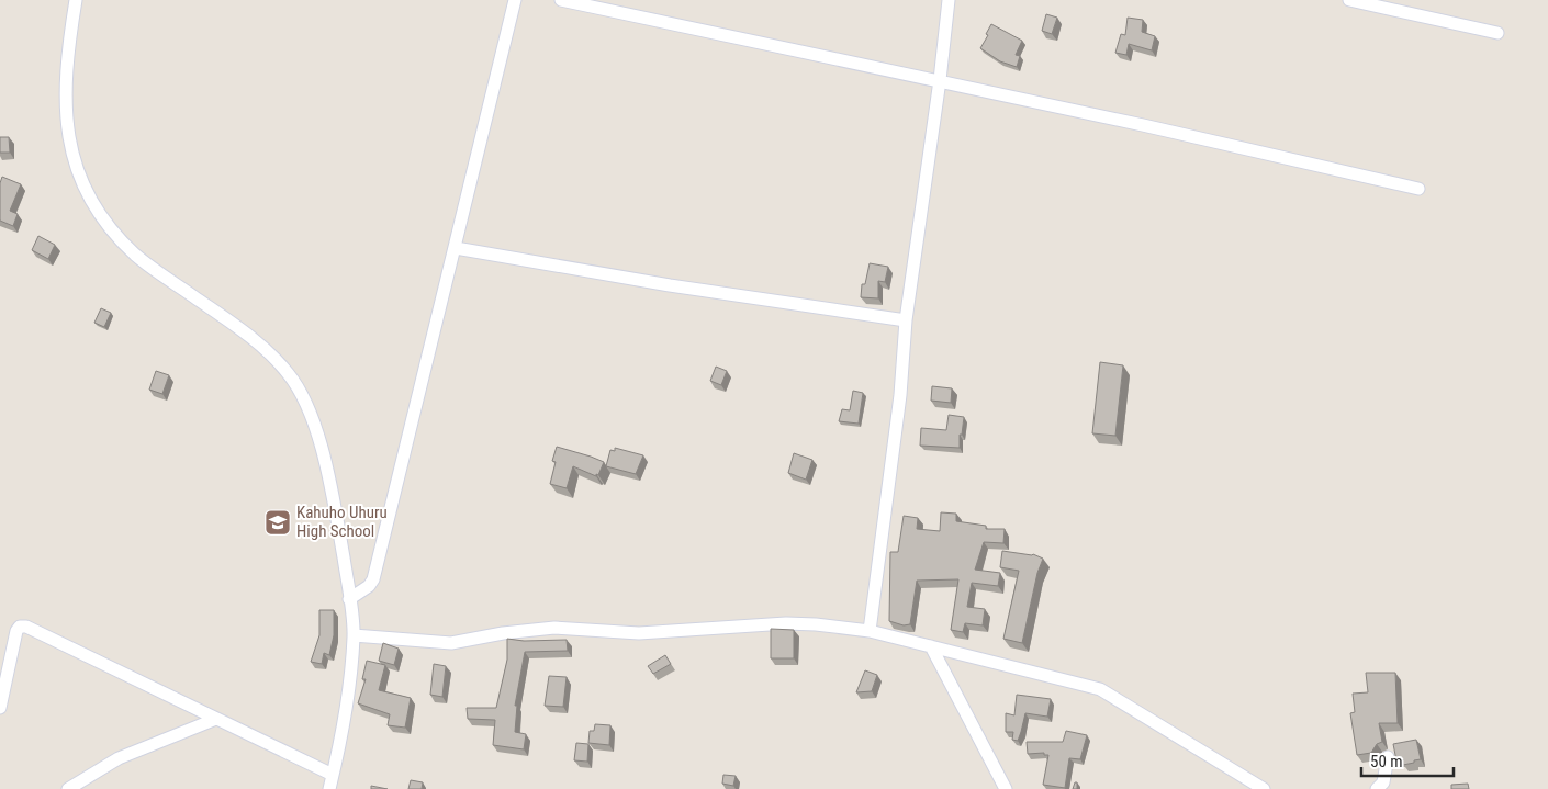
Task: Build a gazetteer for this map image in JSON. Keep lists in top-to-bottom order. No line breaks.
{"places":{"school or university":["Kahuho Uhuru High School"]},"scale_bar":"50 m"}
